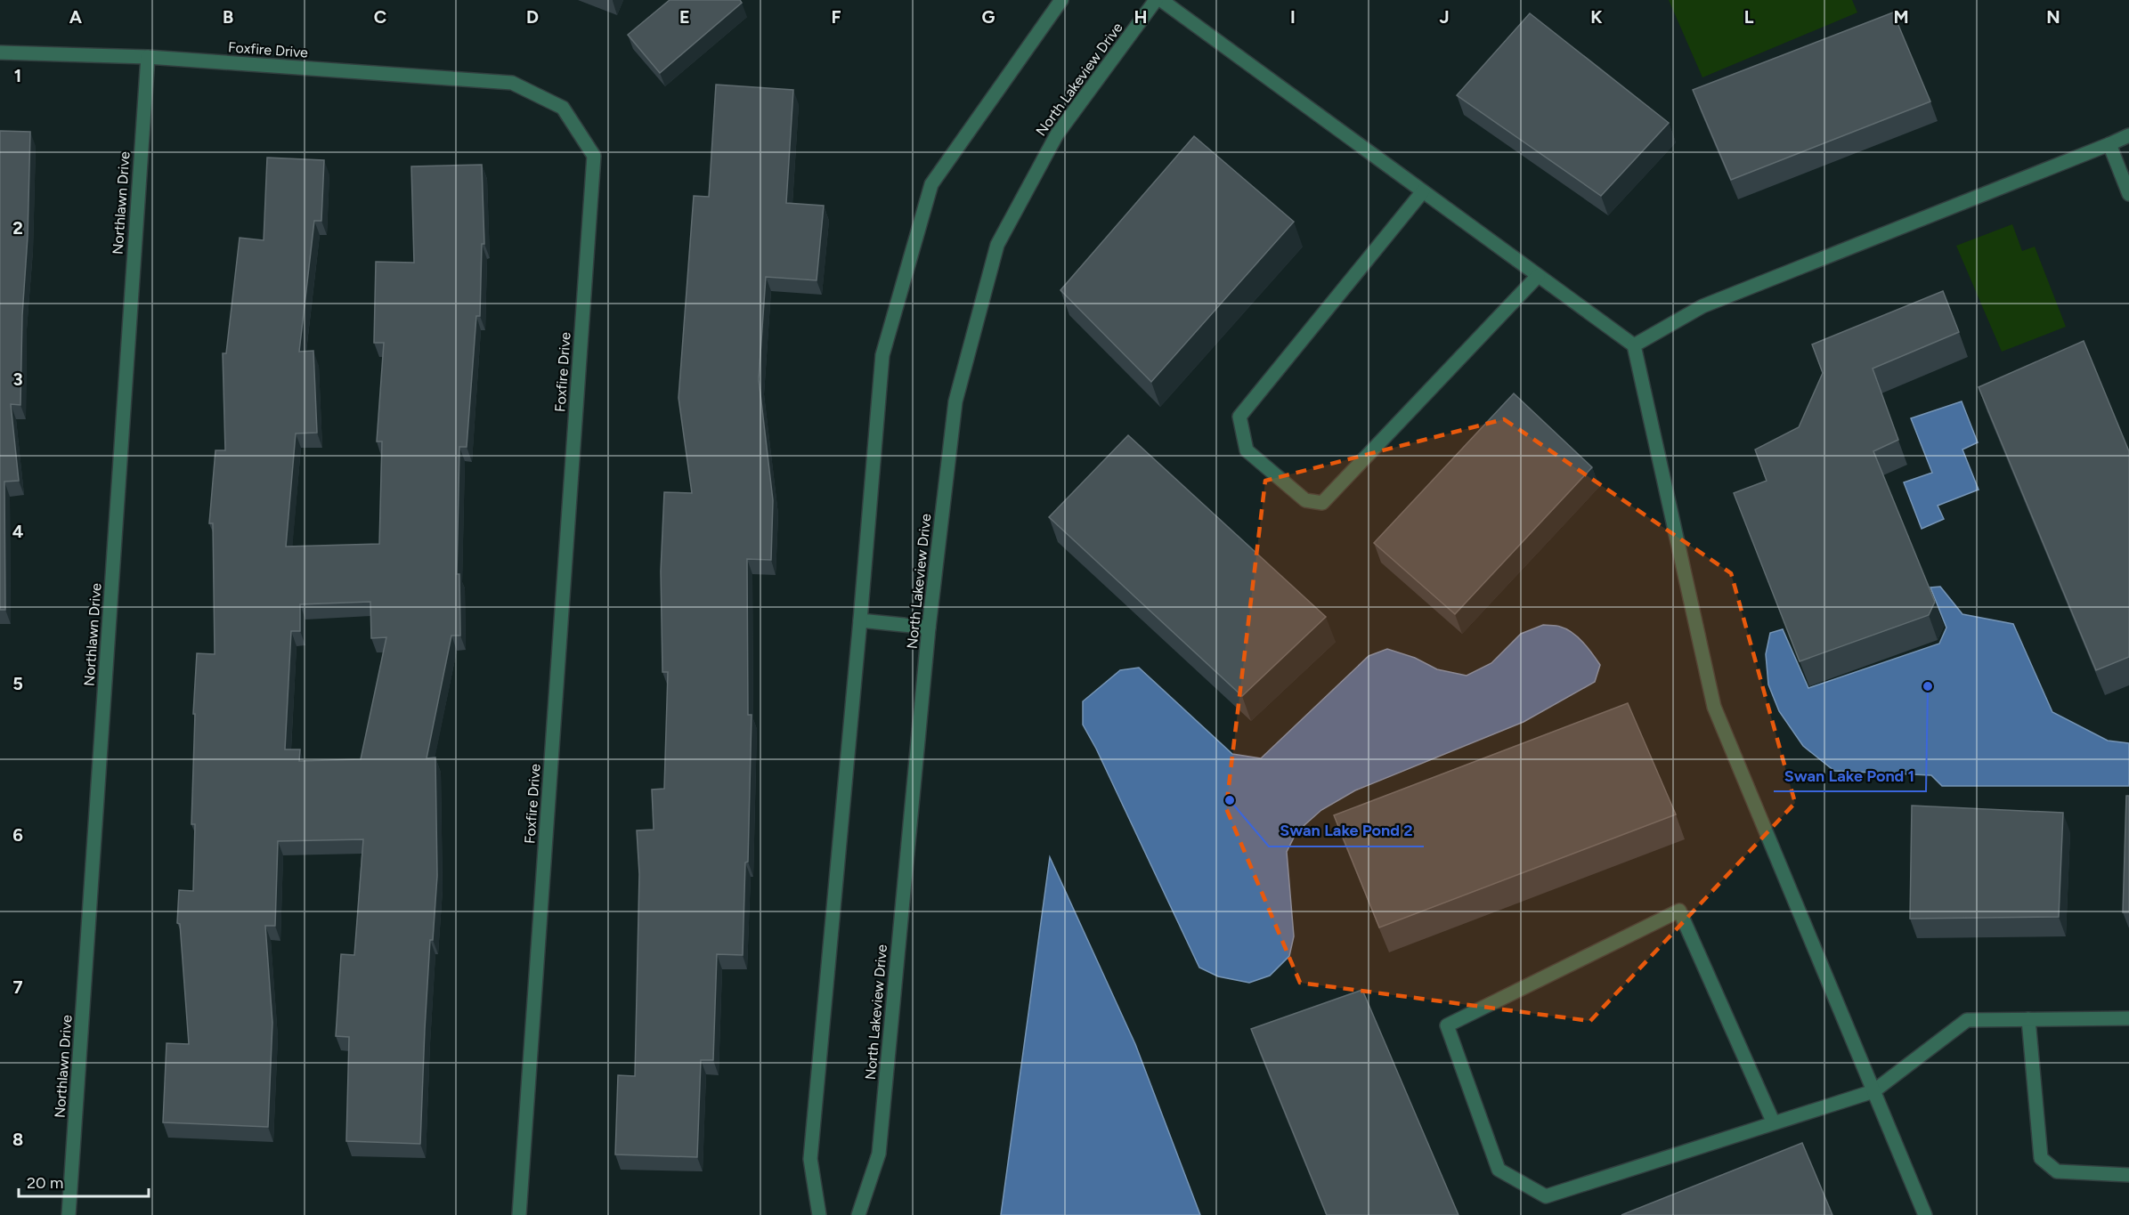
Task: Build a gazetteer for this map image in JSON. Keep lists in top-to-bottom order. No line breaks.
{"streets":{"street":["Foxfire Drive","North Lakeview Drive","Northlawn Drive"]},"crossings":[["Foxfire Drive","Northlawn Drive"]],"places":["Swan Lake Pond 1","Swan Lake Pond 2"],"scale_bar":"20 m","grid":{"columns":["A","B","C","D","E","F","G","H","I","J","K","L","M","N"],"rows":["1","2","3","4","5","6","7","8"]}}
